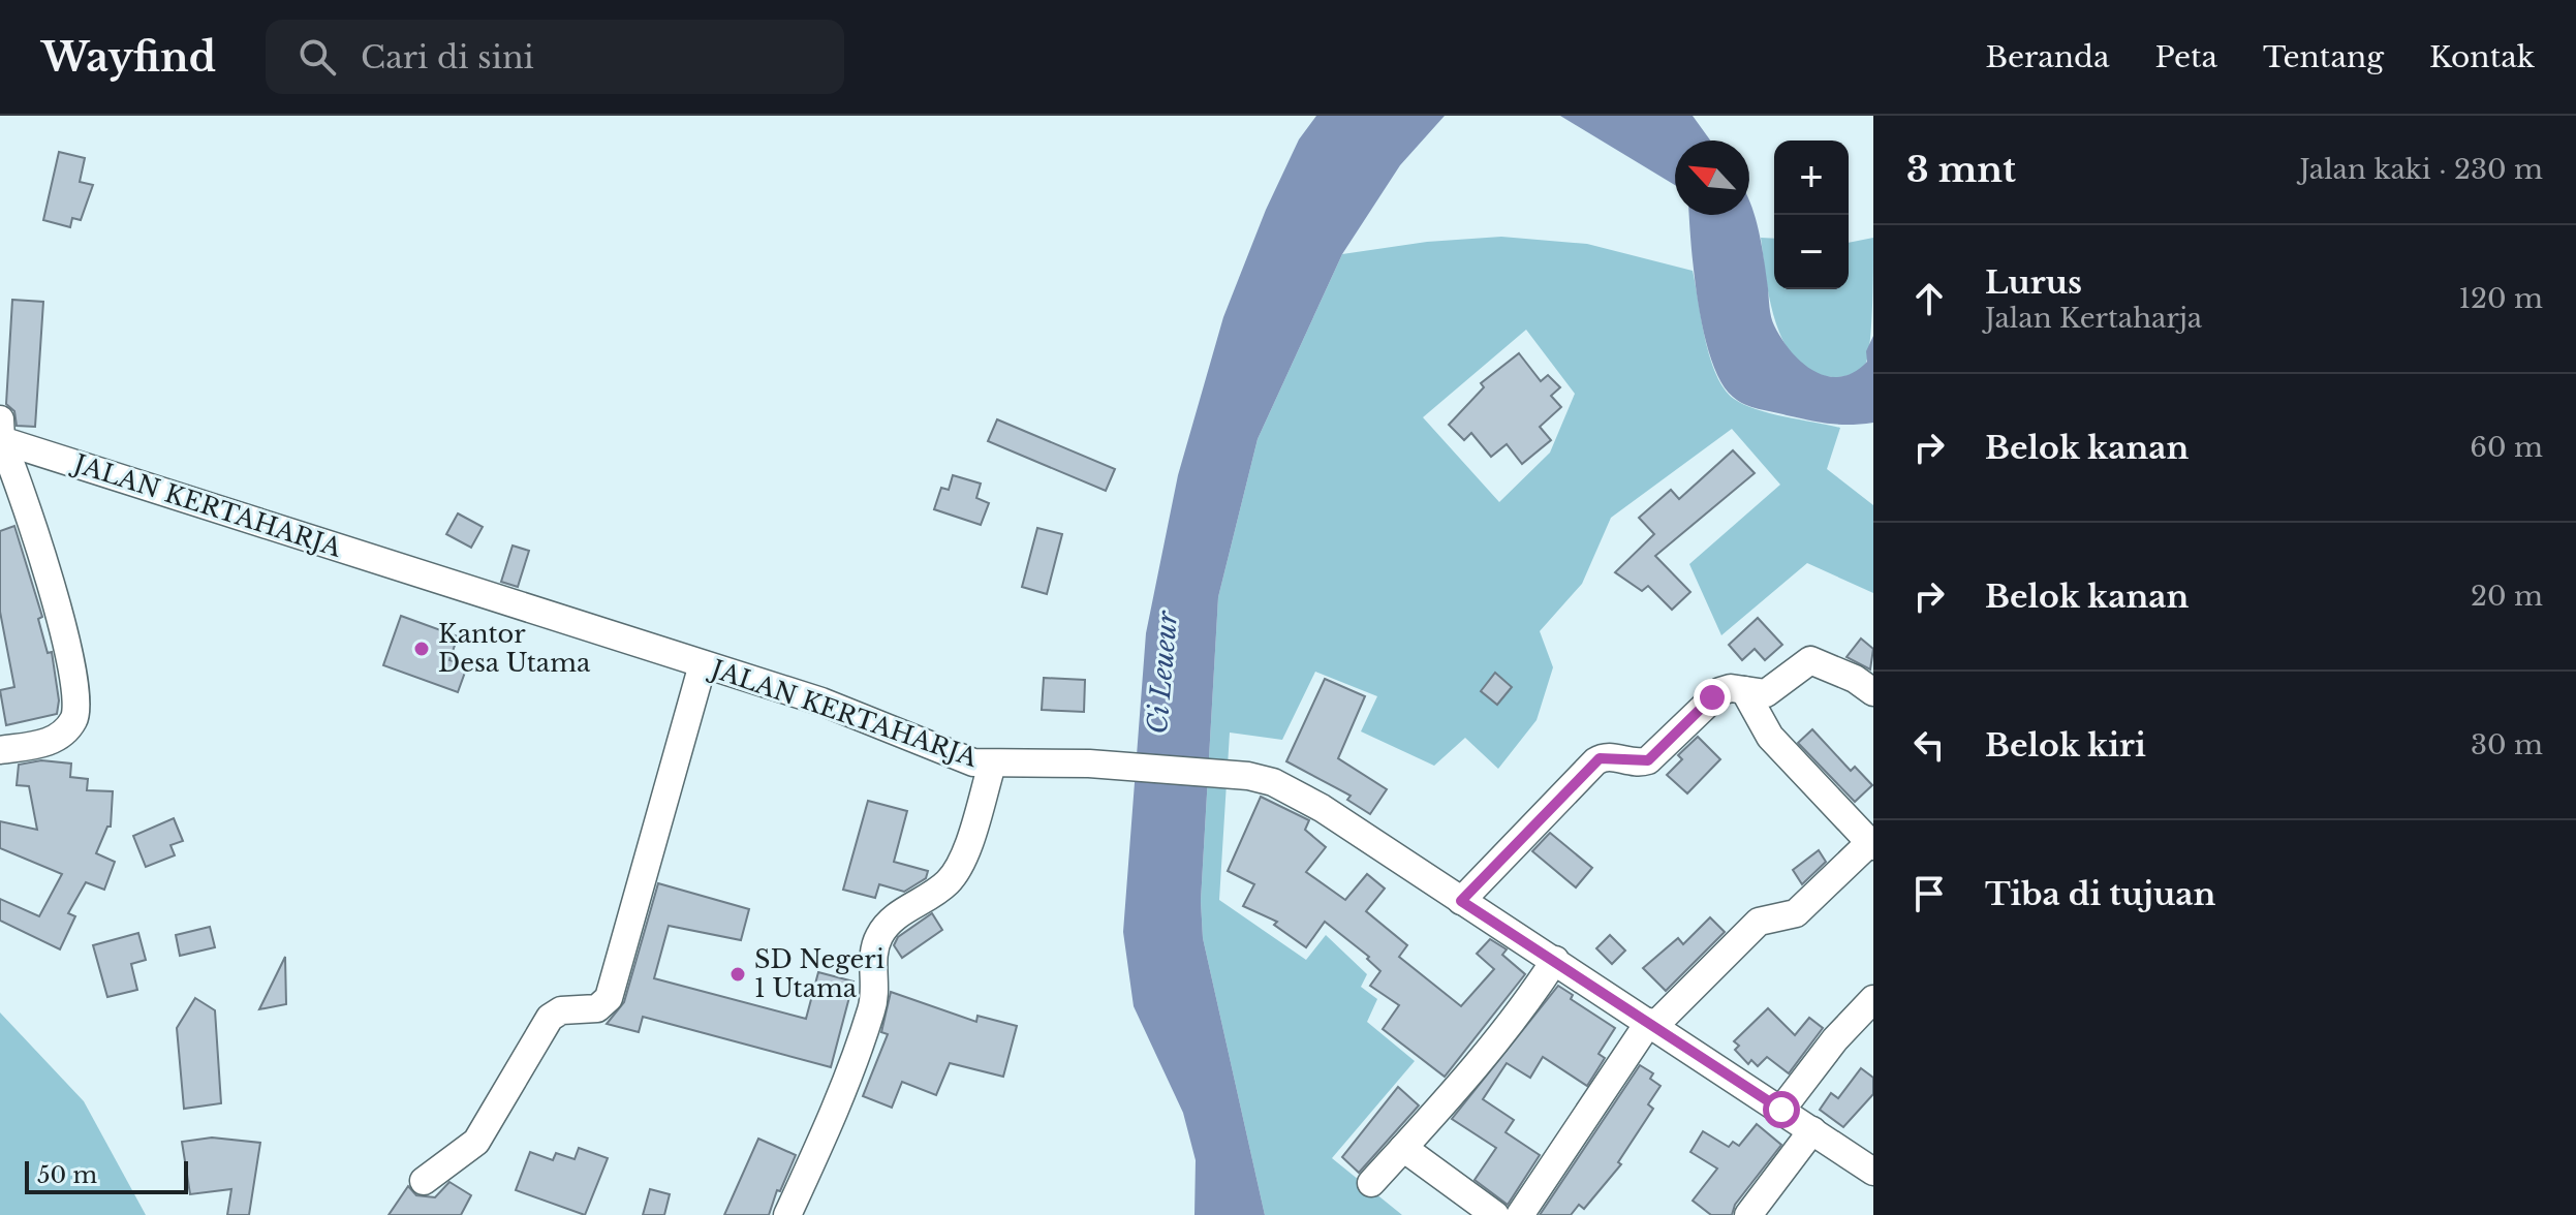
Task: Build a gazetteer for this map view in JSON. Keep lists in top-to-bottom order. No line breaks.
{"streets":{"street":["JALAN KERTAHARJA"]},"water":["Ci Leueur"],"places":["Kantor Desa Utama","SD Negeri 1 Utama"],"scale_bar":"50 m","north":"top left","page":{"header":"Wayfind","search":"Cari di sini","nav":["Beranda","Peta","Tentang","Kontak"],"heading":["3 mnt","Jalan kaki · 230 m"],"map_buttons":["+","−"],"list":[["Lurus","Jalan Kertaharja","120 m"],["Belok kanan","60 m"],["Belok kanan","20 m"],["Belok kiri","30 m"],"Tiba di tujuan"],"scale":"50 m"}}
